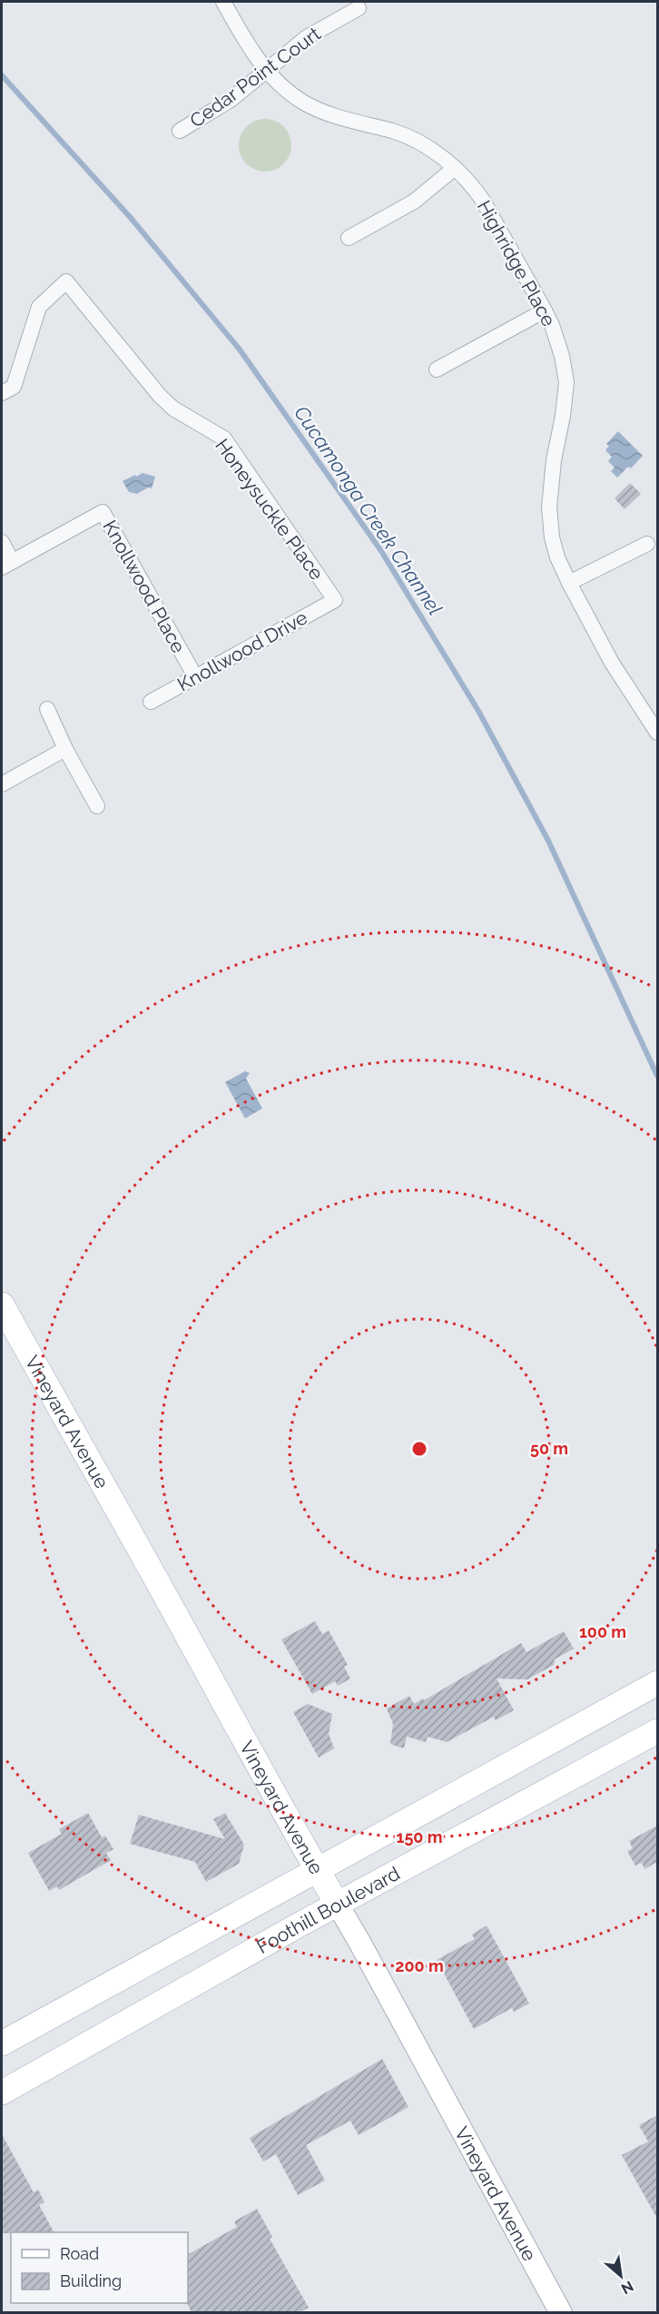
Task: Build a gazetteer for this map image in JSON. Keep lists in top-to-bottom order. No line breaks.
{"streets":{"main road":["Vineyard Avenue","Foothill Boulevard"],"street":["Cedar Point Court","Highridge Place","Honeysuckle Place","Knollwood Place","Knollwood Drive"]},"crossings":[["Cedar Point Court","Highridge Place"],["Honeysuckle Place","Knollwood Drive"],["Knollwood Place","Knollwood Drive"],["Vineyard Avenue","Foothill Boulevard"]],"water":["Cucamonga Creek Channel"],"legend":["Road","Building"],"north":"bottom right","rings":["50 m","100 m","150 m","200 m"]}
